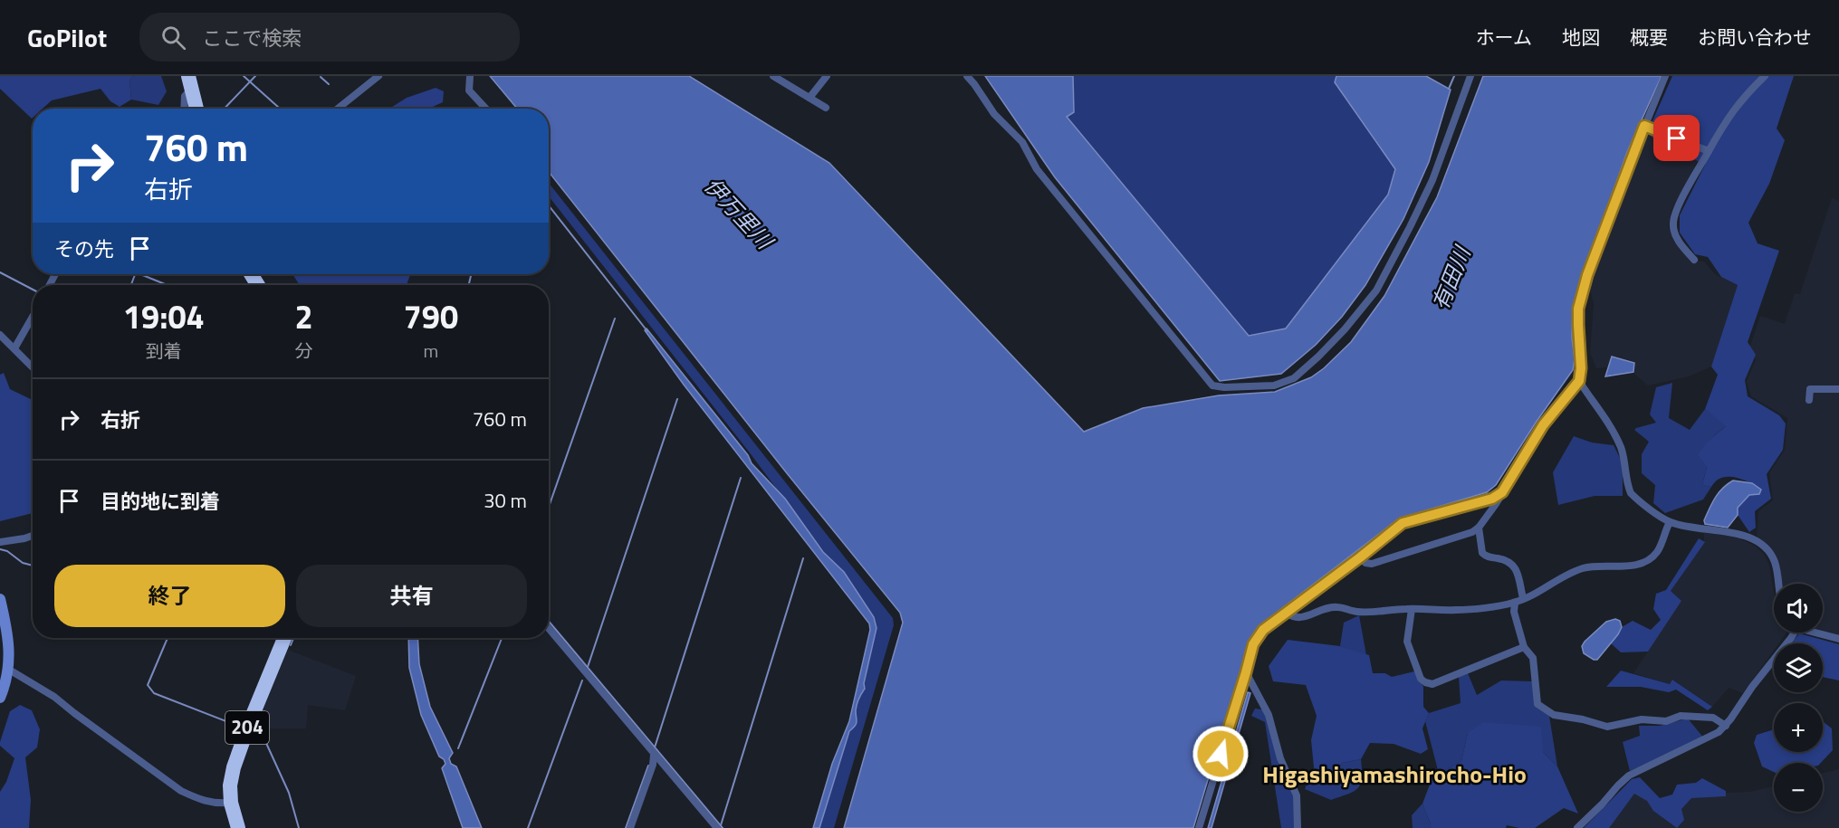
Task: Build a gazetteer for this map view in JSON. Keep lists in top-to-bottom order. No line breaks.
{"streets":{"highway":["204"]},"districts":["Higashiyamashirocho-Hio"],"water":["伊万里川","有田川"],"page":{"header":"GoPilot","search":"ここで検索","nav":["ホーム","地図","概要","お問い合わせ"],"turn":["760 m","右折"],"then":"その先","eta":["19:04","到着","2","分","790","m"],"list":[{"name":"右折","value":"760 m"},{"name":"目的地に到着","value":"30 m"}],"buttons":["終了","共有"],"map_buttons":["+","−"]}}
